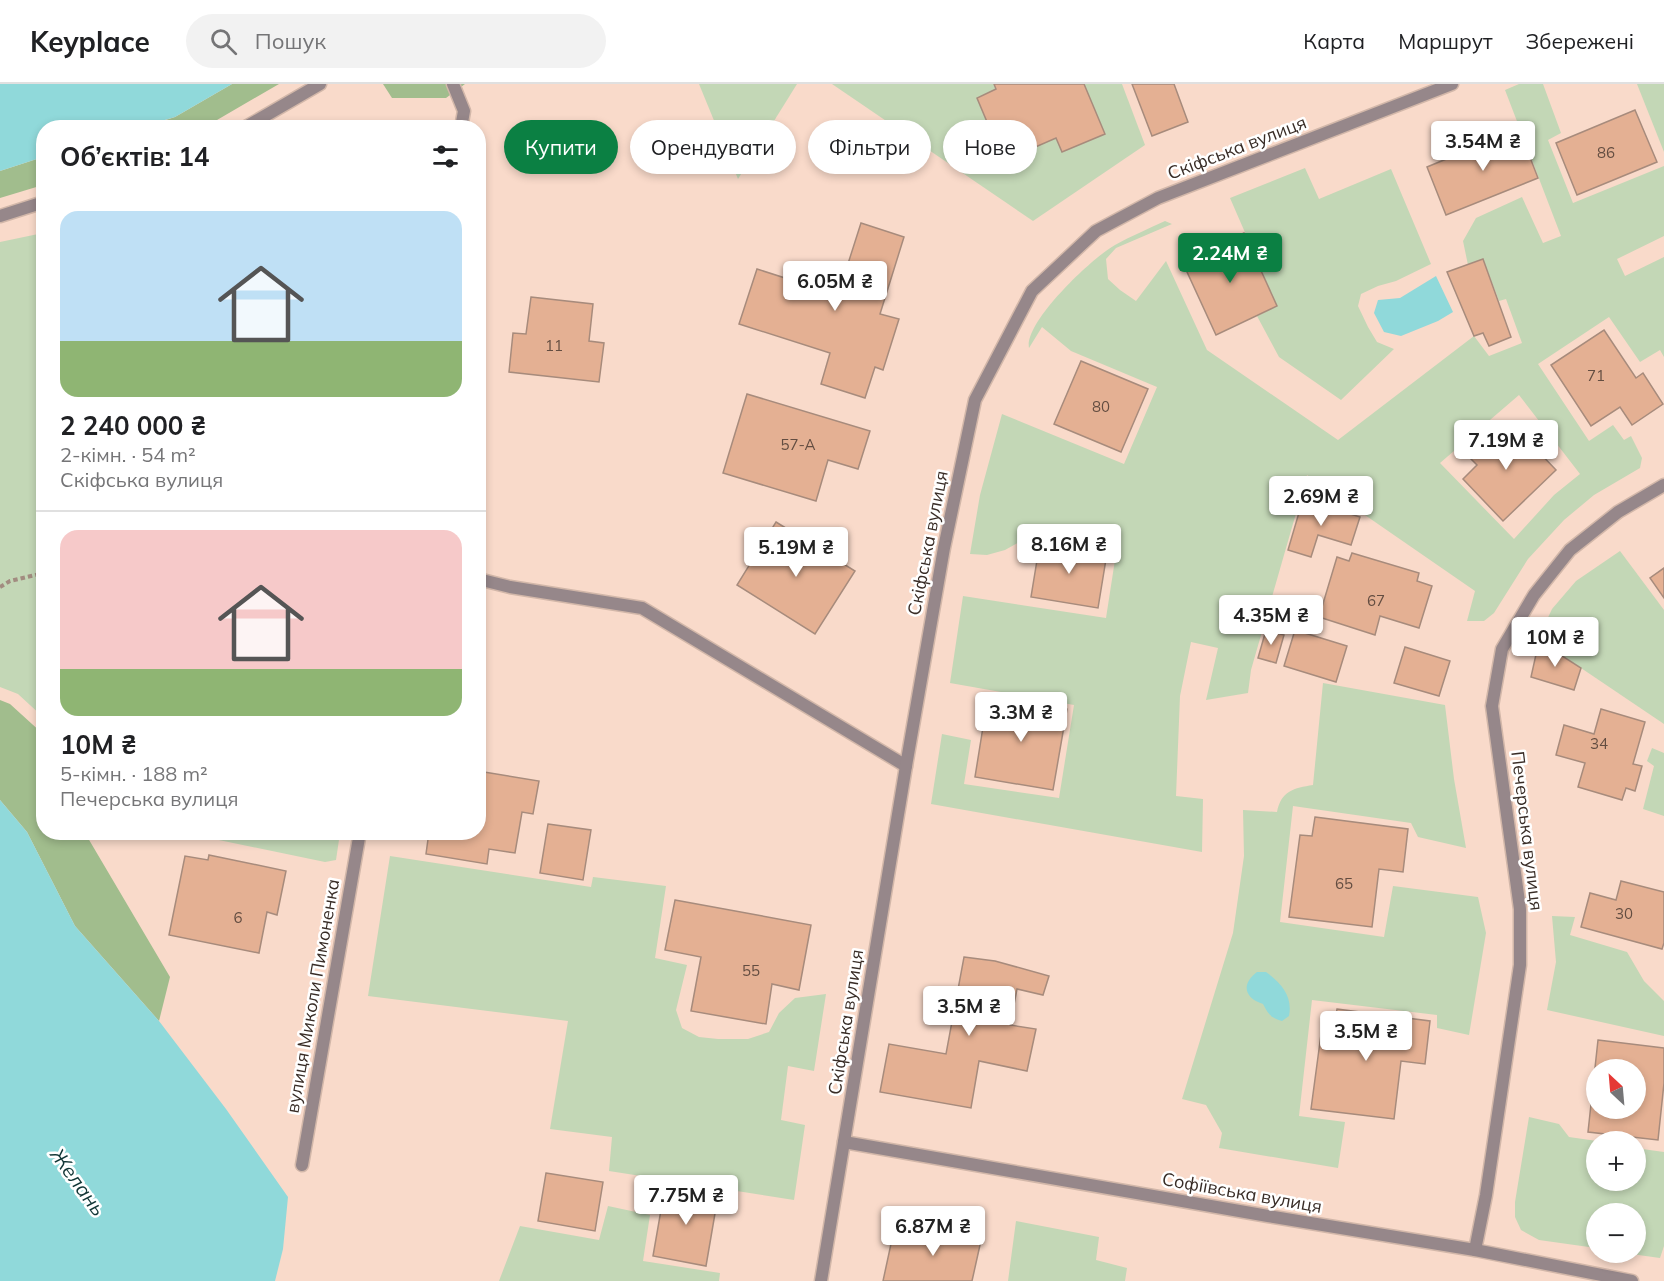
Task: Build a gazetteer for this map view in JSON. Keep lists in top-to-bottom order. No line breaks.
{"streets":{"street":["Скіфська вулиця","Печерська вулиця","вулиця Миколи Пимоненка","Софіївська вулиця"]},"crossings":[["Скіфська вулиця","Софіївська вулиця"],["Печерська вулиця","Софіївська вулиця"]],"water":["Желань"],"house_numbers":["86","11","71","80","57-А","67","34","65","30","6","55"],"north":"top left","page":{"header":"Keyplace","search":"Пошук","nav":["Карта","Маршрут","Збережені"],"chip":["Купити","Орендувати","Фільтри","Нове"],"heading":"Об’єктів: 14","price":["3.54M ₴","2.24M ₴","6.05M ₴","7.19M ₴","2.69M ₴","8.16M ₴","5.19M ₴","4.35M ₴","10M ₴","3.3M ₴","3.5M ₴","3.5M ₴","7.75M ₴","6.87M ₴"],"list":[{"name":"2 240 000 ₴","note":"2-кімн. · 54 m² · Скіфська вулиця"},{"name":"10M ₴","note":"5-кімн. · 188 m² · Печерська вулиця"}],"map_buttons":["+","−"]}}
